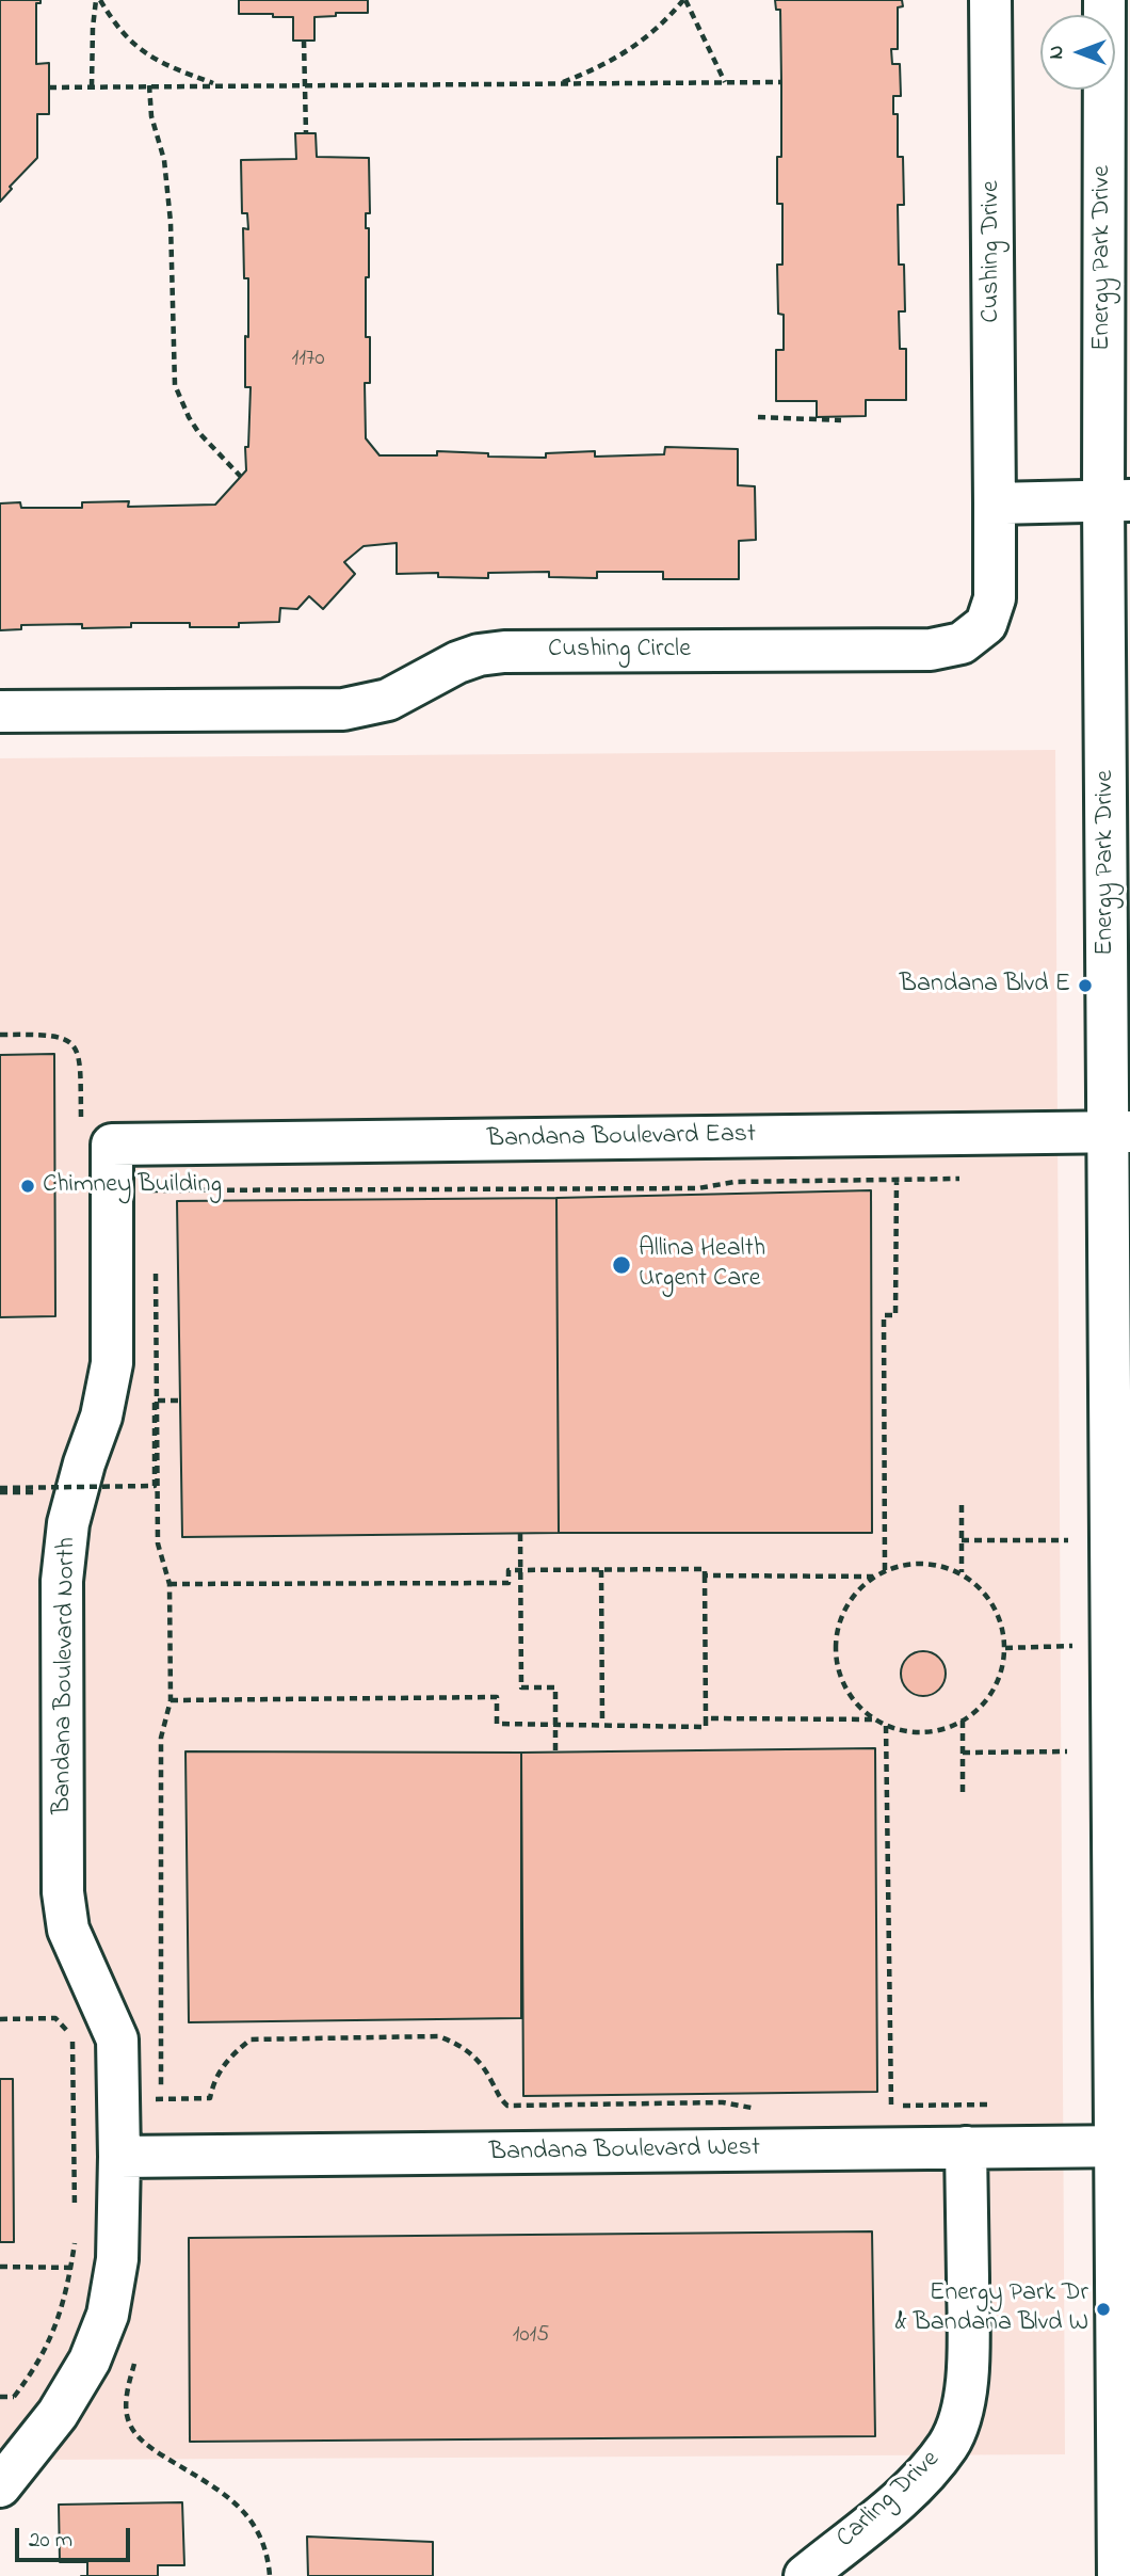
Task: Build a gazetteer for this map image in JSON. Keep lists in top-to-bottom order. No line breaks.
{"streets":{"street":["Cushing Drive","Energy Park Drive","Cushing Circle","Bandana Boulevard East","Bandana Boulevard North","Bandana Boulevard West","Carling Drive"]},"crossings":[["Cushing Drive","Cushing Circle"],["Energy Park Drive","Bandana Boulevard East"],["Energy Park Drive","Bandana Boulevard West"],["Bandana Boulevard East","Bandana Boulevard North"],["Bandana Boulevard North","Bandana Boulevard West"],["Bandana Boulevard West","Carling Drive"]],"places":["Bandana Blvd E","Chimney Building","Allina Health Urgent Care","Energy Park Dr & Bandana Blvd W"],"house_numbers":["1170","1015"],"scale_bar":"20 m","north":"left"}
